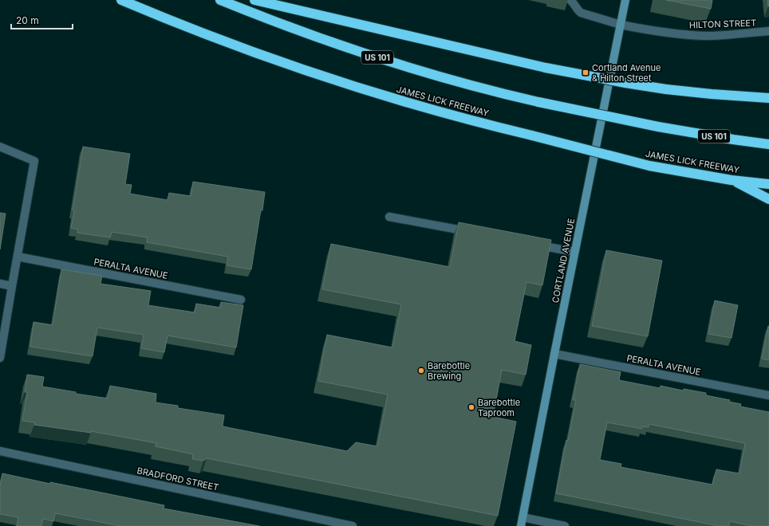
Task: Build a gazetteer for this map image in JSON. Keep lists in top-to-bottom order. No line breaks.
{"streets":{"highway":["US 101","JAMES LICK FREEWAY"],"street":["HILTON STREET","CORTLAND AVENUE","PERALTA AVENUE","BRADFORD STREET"]},"crossings":[["HILTON STREET","CORTLAND AVENUE"],["CORTLAND AVENUE","PERALTA AVENUE"]],"places":{"transit":["Cortland Avenue & Hilton Street"],"other":["Barebottle Brewing","Barebottle Taproom"]},"scale_bar":"20 m"}
